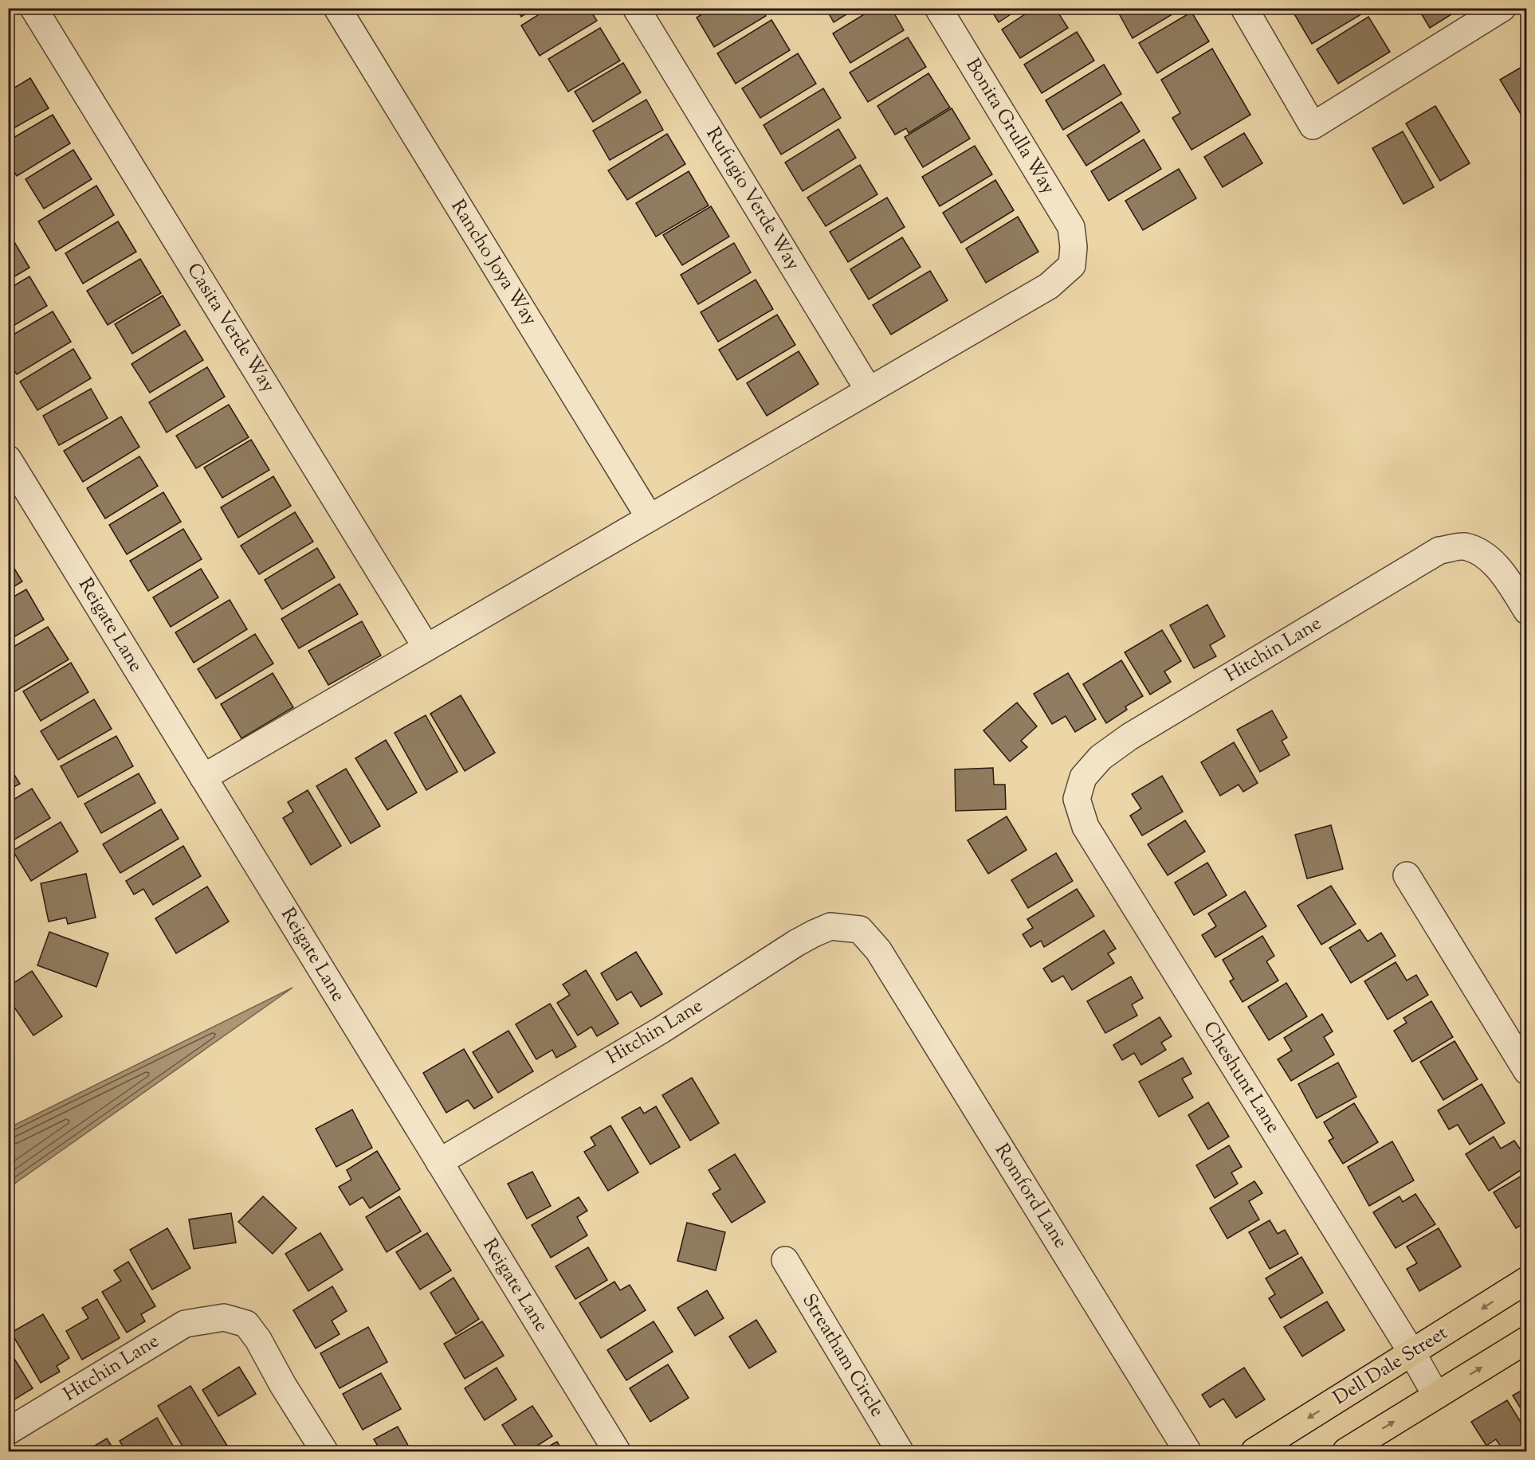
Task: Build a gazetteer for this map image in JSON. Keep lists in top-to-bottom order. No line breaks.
{"streets":{"main road":["Dell Dale Street"],"street":["Bonita Grulla Way","Rufugio Verde Way","Rancho Joya Way","Casita Verde Way","Reigate Lane","Hitchin Lane","Cheshunt Lane","Romford Lane","Streatham Circle"]},"crossings":[["Bonita Grulla Way","Rufugio Verde Way"],["Reigate Lane","Hitchin Lane"],["Hitchin Lane","Cheshunt Lane"],["Hitchin Lane","Romford Lane"],["Cheshunt Lane","Dell Dale Street"]]}
